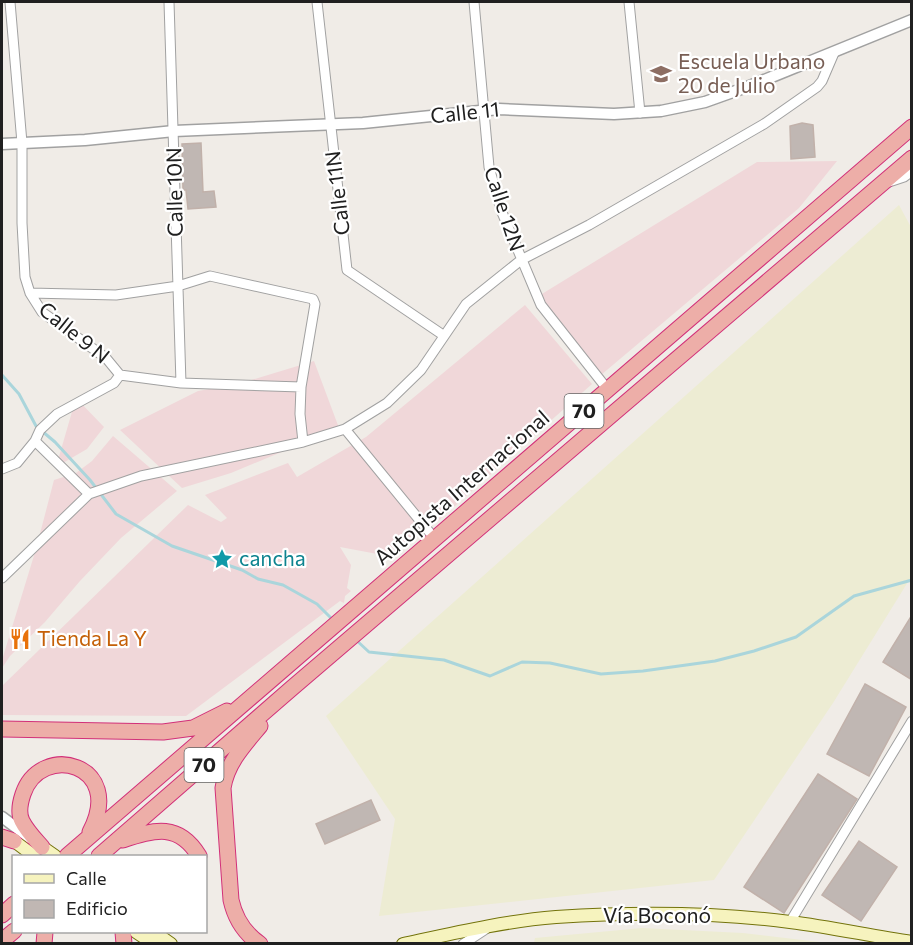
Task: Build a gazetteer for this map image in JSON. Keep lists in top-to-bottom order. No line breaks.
{"streets":{"highway":["70","Autopista Internacional"],"main road":["Vía Boconó"],"street":["Calle 11","Calle 10N","Calle 11N","Calle 12N","Calle 9 N"]},"crossings":[["Calle 11","Calle 10N"],["Calle 11","Calle 11N"],["Calle 11","Calle 12N"],["Calle 11","Calle 9 N"],["Calle 10N","Calle 9 N"],["Calle 12N","Autopista Internacional"]],"places":{"school or university":["Escuela Urbano 20 de Julio"],"place":["cancha"],"restaurant":["Tienda La Y"]},"legend":["Calle","Edificio"]}
